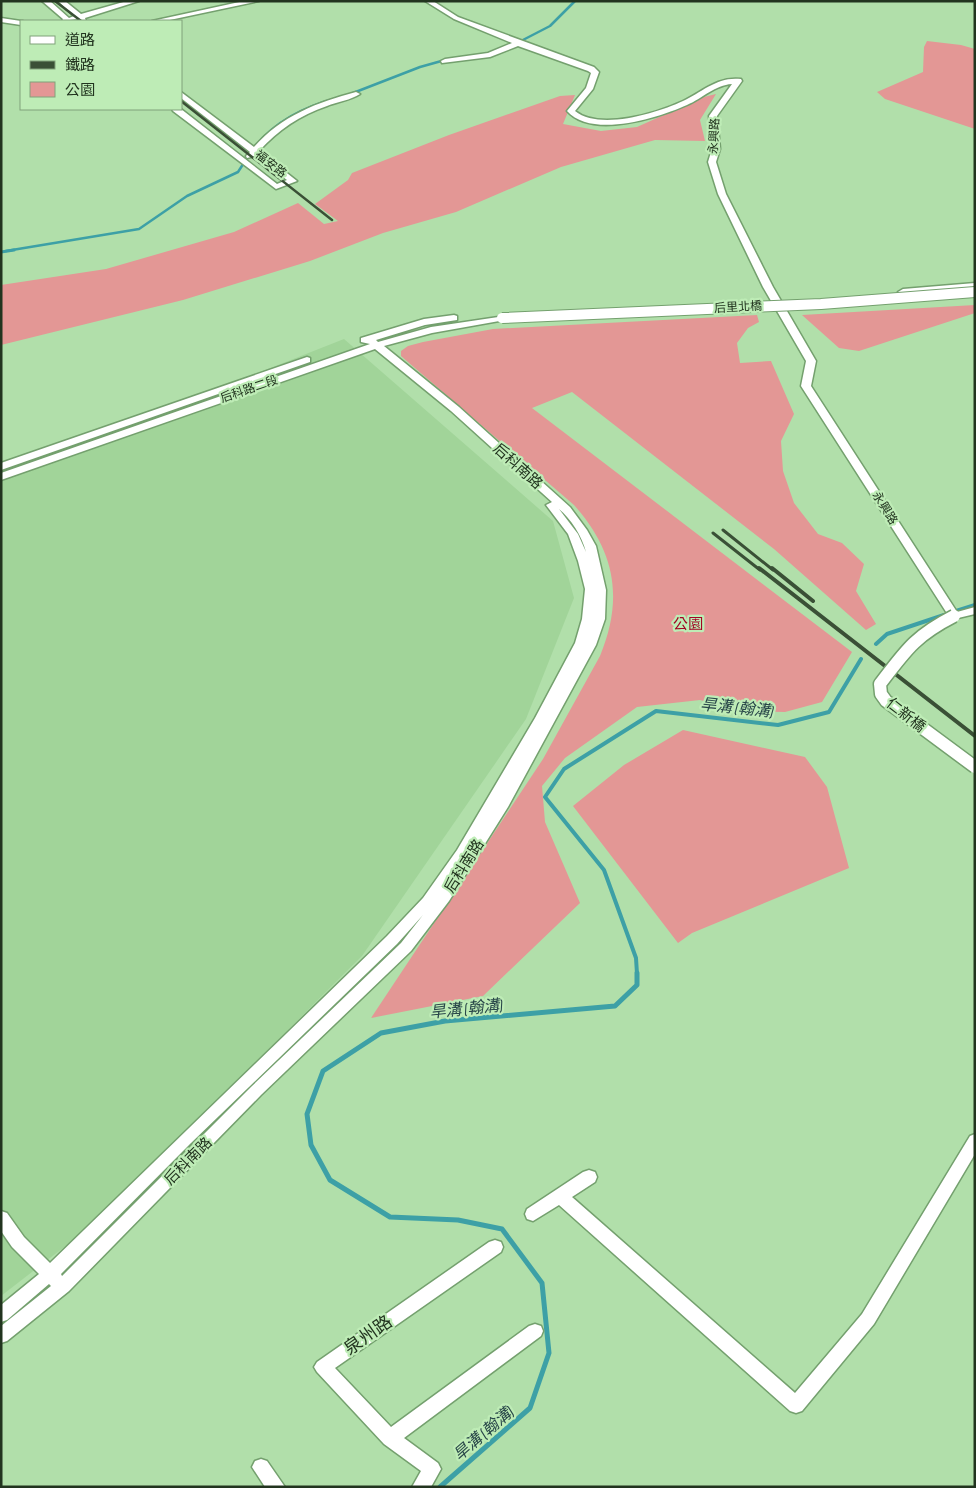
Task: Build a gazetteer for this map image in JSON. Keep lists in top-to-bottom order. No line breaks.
{"streets":{"street":["永興路","福安路","后里北橋","后科路二段","后科南路","仁新橋","泉州路"]},"crossings":[["永興路","仁新橋"],["后里北橋","后科路二段"],["后科路二段","后科南路"]],"water":["旱溝 (翰溝)"],"parks":["公園"],"legend":["道路","鐵路","公園"]}
